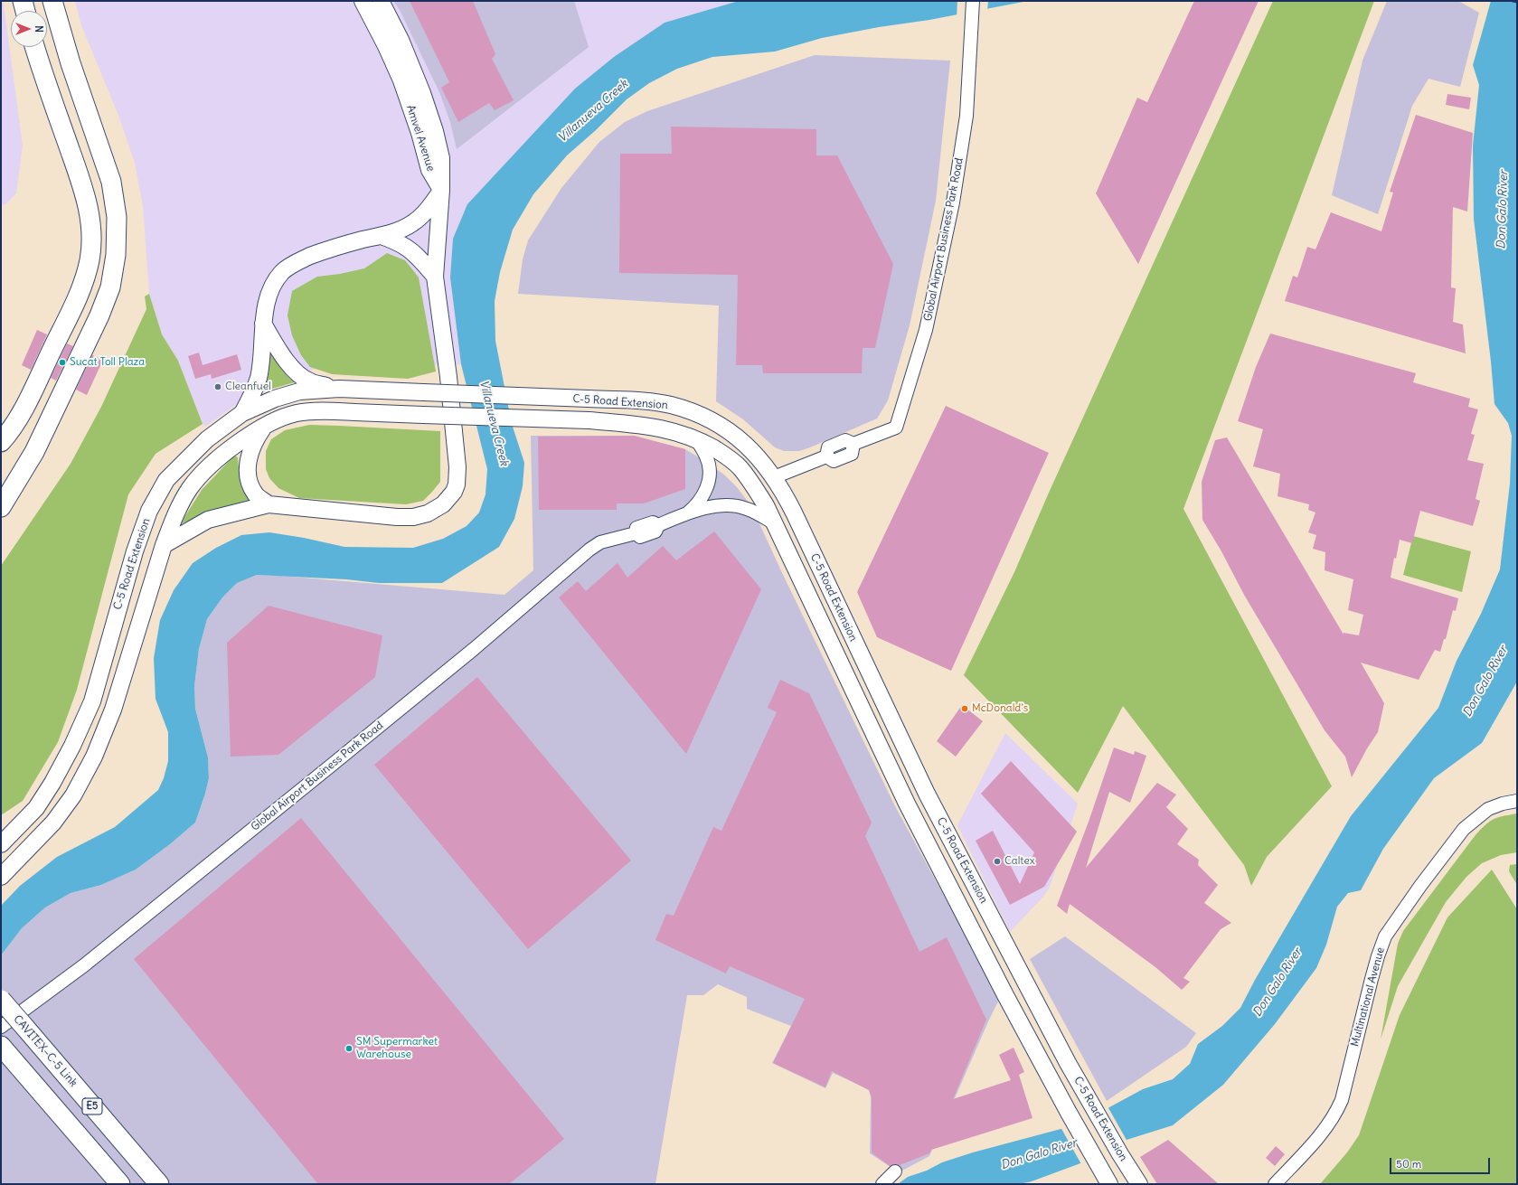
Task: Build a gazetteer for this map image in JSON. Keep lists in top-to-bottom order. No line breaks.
{"streets":{"highway":["CAVITEX–C-5 Link","E5"],"main road":["Amvel Avenue","C-5 Road Extension"],"street":["Global Airport Business Park Road","Multinational Avenue"]},"crossings":[["Global Airport Business Park Road","C-5 Road Extension"]],"water":["Villanueva Creek","Don Galo River"],"places":["Sucat Toll Plaza","Cleanfuel","McDonald's","Caltex","SM Supermarket Warehouse"],"scale_bar":"50 m","north":"right"}
